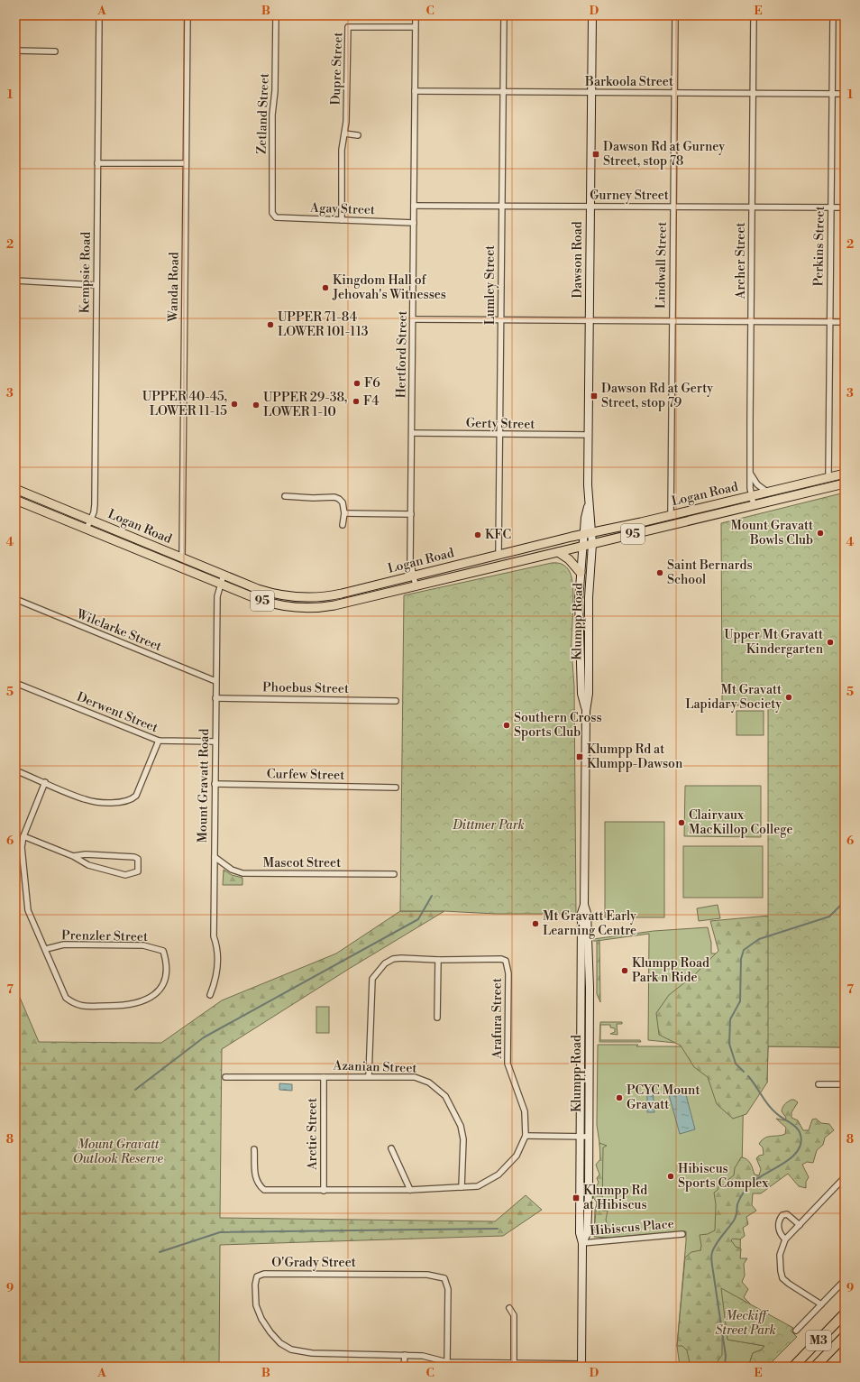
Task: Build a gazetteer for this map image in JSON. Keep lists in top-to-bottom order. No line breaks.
{"streets":{"highway":["M3"],"main road":["Dawson Road","Logan Road","95","Klumpp Road"],"street":["Dupre Street","Barkoola Street","Zetland Street","Gurney Street","Agay Street","Perkins Street","Archer Street","Lindwall Street","Kempsie Road","Lumley Street","Wanda Road","Hertford Street","Gerty Street","Wilclarke Street","Phoebus Street","Derwent Street","Curfew Street","Mount Gravatt Road","Mascot Street","Prenzler Street","Arafura Street","Azanian Street","Arctic Street","Hibiscus Place","O'Grady Street"]},"crossings":[["Dupre Street","Agay Street"],["Dupre Street","Hertford Street"],["Barkoola Street","Perkins Street"],["Barkoola Street","Dawson Road"],["Barkoola Street","Archer Street"],["Barkoola Street","Lindwall Street"],["Barkoola Street","Lumley Street"],["Barkoola Street","Hertford Street"],["Zetland Street","Agay Street"],["Gurney Street","Perkins Street"],["Gurney Street","Dawson Road"],["Gurney Street","Archer Street"],["Gurney Street","Lindwall Street"],["Gurney Street","Lumley Street"],["Gurney Street","Hertford Street"],["Agay Street","Hertford Street"],["Perkins Street","Logan Road"],["Dawson Road","Gerty Street"],["Dawson Road","Logan Road"],["Dawson Road","Klumpp Road"],["Archer Street","Logan Road"],["Lindwall Street","Logan Road"],["Kempsie Road","Logan Road"],["Lumley Street","Gerty Street"],["Lumley Street","Logan Road"],["Wanda Road","Logan Road"],["Hertford Street","Gerty Street"],["Hertford Street","Logan Road"],["Logan Road","Klumpp Road"],["Logan Road","Mount Gravatt Road"],["Klumpp Road","Hibiscus Place"],["Klumpp Road","O'Grady Street"],["Wilclarke Street","Mount Gravatt Road"],["Phoebus Street","Mount Gravatt Road"],["Derwent Street","Mount Gravatt Road"],["Curfew Street","Mount Gravatt Road"],["Mount Gravatt Road","Mascot Street"],["Arafura Street","Azanian Street"],["Arafura Street","Arctic Street"],["Azanian Street","Arctic Street"]],"parks":["Dittmer Park","Mount Gravatt Outlook Reserve","Meckiff Street Park"],"places":{"transit":["Dawson Rd at Gurney Street, stop 78","Dawson Rd at Gerty Street, stop 79","Klumpp Rd at Klumpp-Dawson","Klumpp Rd at Hibiscus"],"other":["Kingdom Hall of Jehovah's Witnesses","UPPER 71-84 LOWER 101-113","F6","F4","UPPER 40-45, LOWER 11-15","UPPER 29-38, LOWER 1-10","Mount Gravatt Bowls Club","KFC","Saint Bernards School","Upper Mt Gravatt Kindergarten","Mt Gravatt Lapidary Society","Southern Cross Sports Club","Clairvaux MacKillop College","Mt Gravatt Early Learning Centre","Klumpp Road Park n Ride","PCYC Mount Gravatt","Hibiscus Sports Complex"]},"grid":{"columns":["A","B","C","D","E"],"rows":["1","2","3","4","5","6","7","8","9"]}}
